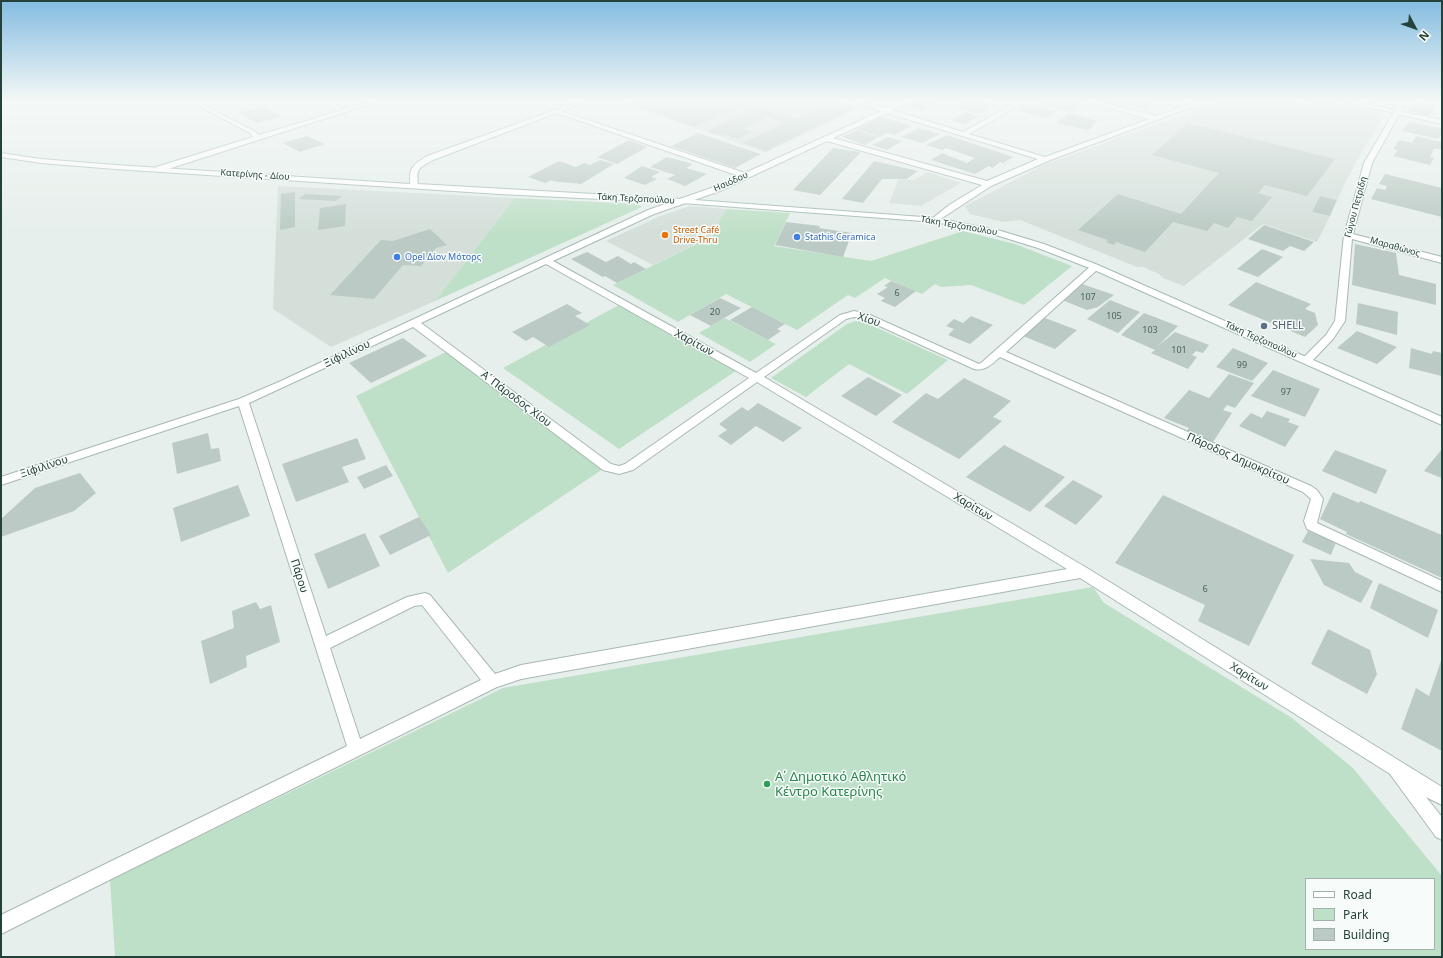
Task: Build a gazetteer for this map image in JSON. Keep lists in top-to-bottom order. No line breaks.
{"streets":{"street":["Κατερίνης - Δίου","Ησιόδου","Τάκη Τερζοπούλου","Γώγου Πετρίδη","Μαραθώνος","Χίου","Χαρίτων","Ξιφιλίνου","Α΄ Πάροδος Χίου","Πάροδος Δημοκρίτου","Πάρου"]},"crossings":[["Κατερίνης - Δίου","Τάκη Τερζοπούλου"],["Ησιόδου","Τάκη Τερζοπούλου"],["Ησιόδου","Ξιφιλίνου"],["Τάκη Τερζοπούλου","Γώγου Πετρίδη"],["Τάκη Τερζοπούλου","Χίου"],["Τάκη Τερζοπούλου","Ξιφιλίνου"],["Γώγου Πετρίδη","Μαραθώνος"],["Χίου","Χαρίτων"],["Χίου","Α΄ Πάροδος Χίου"],["Χίου","Πάροδος Δημοκρίτου"],["Χαρίτων","Ξιφιλίνου"],["Ξιφιλίνου","Α΄ Πάροδος Χίου"],["Ξιφιλίνου","Πάρου"]],"places":["Street Café Drive-Thru","Stathis Ceramica","Opel Δίον Μότορς","SHELL","Α΄ Δημοτικό Αθλητικό Κέντρο Κατερίνης"],"house_numbers":["6","107","20","105","103","101","99","97","6"],"legend":["Road","Park","Building"],"north":"bottom right"}
